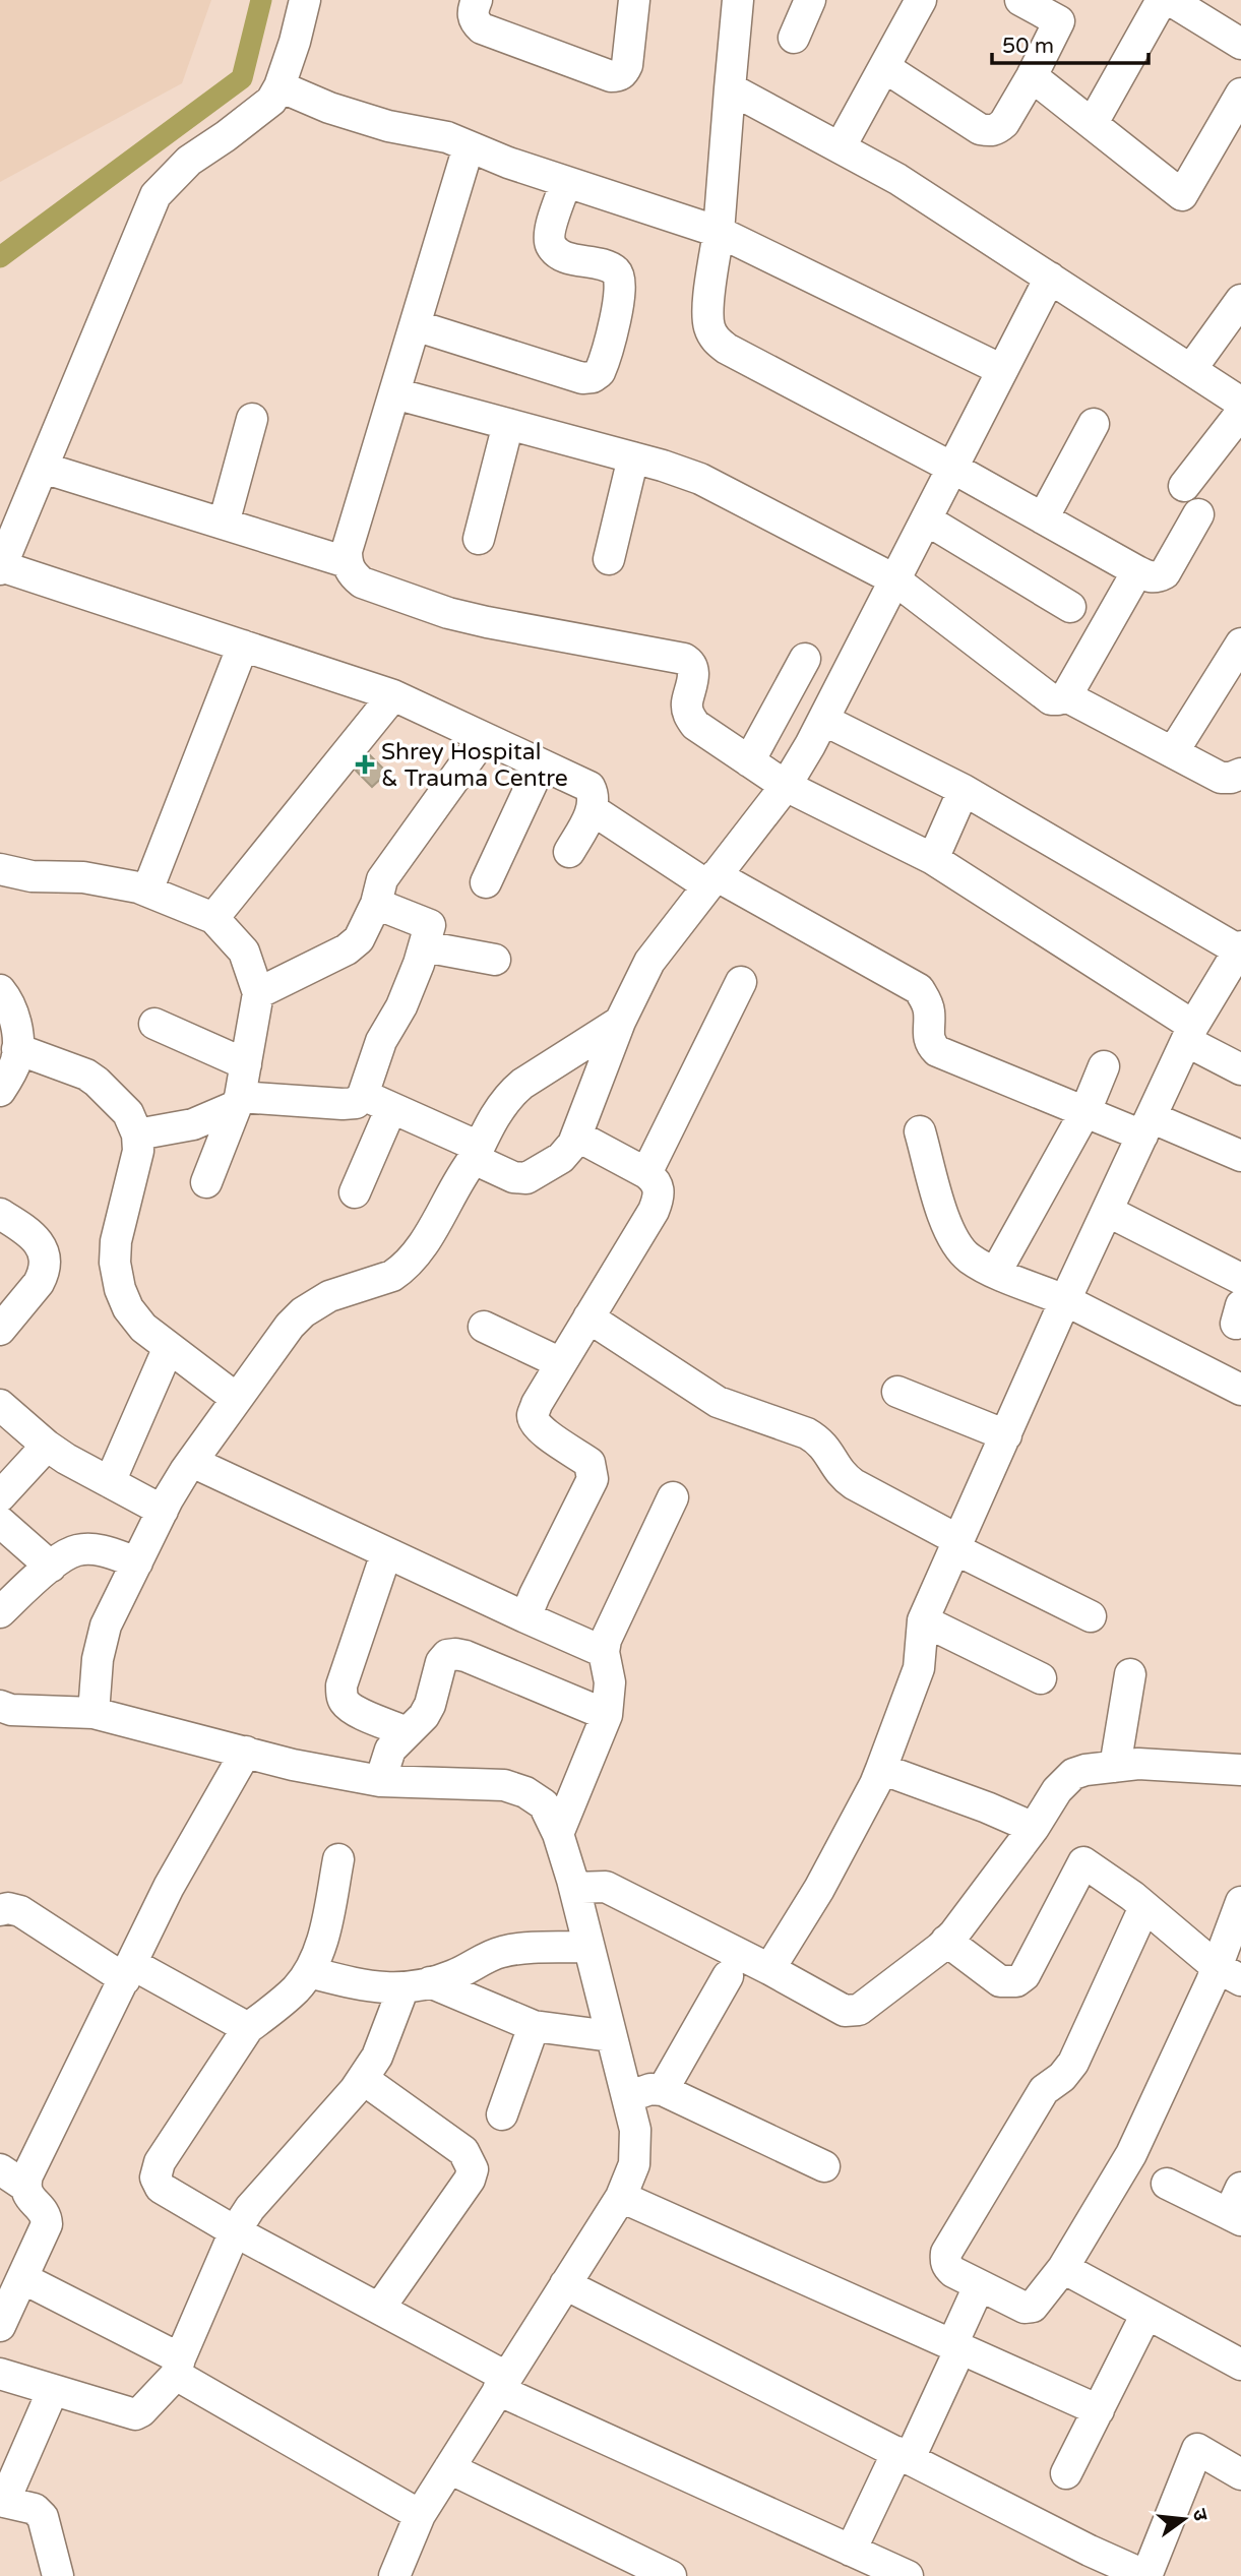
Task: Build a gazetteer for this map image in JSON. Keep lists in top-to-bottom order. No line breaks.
{"places":{"health":["Shrey Hospital & Trauma Centre"]},"scale_bar":"50 m","north":"right"}
